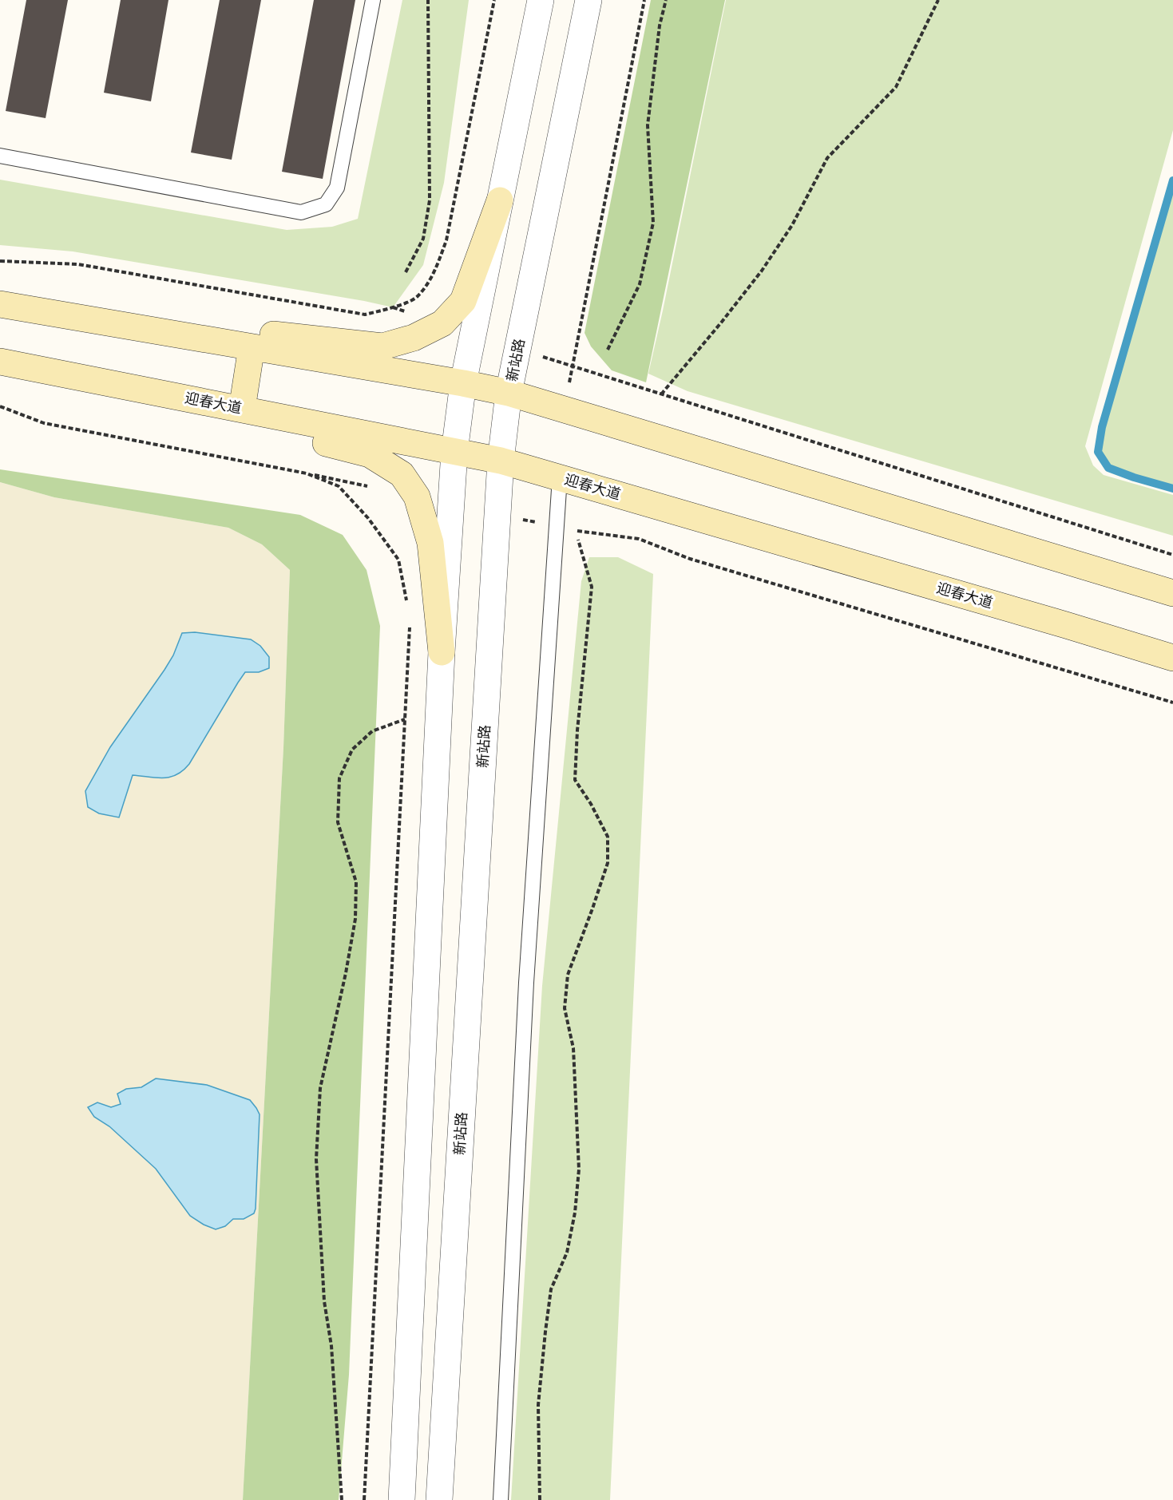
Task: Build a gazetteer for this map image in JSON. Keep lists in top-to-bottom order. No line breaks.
{"streets":{"main road":["迎春大道"],"street":["新站路"]},"crossings":[["新站路","迎春大道"]]}
